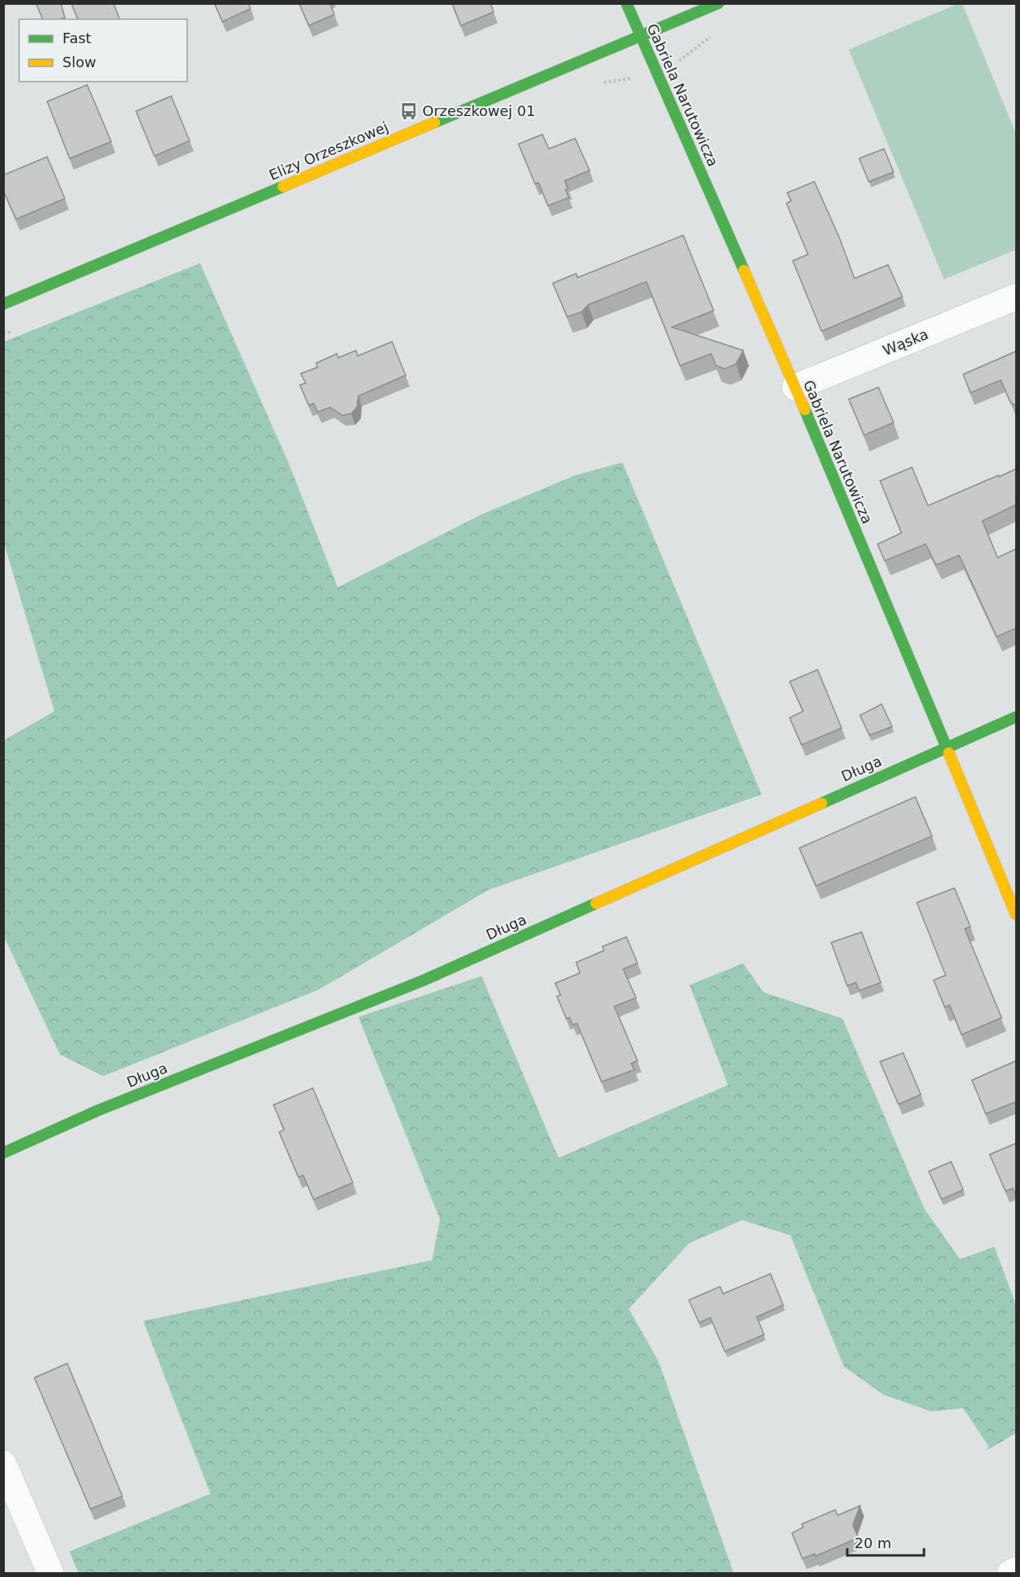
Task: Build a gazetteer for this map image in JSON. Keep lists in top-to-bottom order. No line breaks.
{"streets":{"street":["Gabriela Narutowicza","Elizy Orzeszkowej","Wąska","Długa"]},"crossings":[["Gabriela Narutowicza","Elizy Orzeszkowej"],["Gabriela Narutowicza","Wąska"],["Gabriela Narutowicza","Długa"]],"places":{"bus stop":["Orzeszkowej 01"]},"legend":["Fast","Slow"],"scale_bar":"20 m"}
